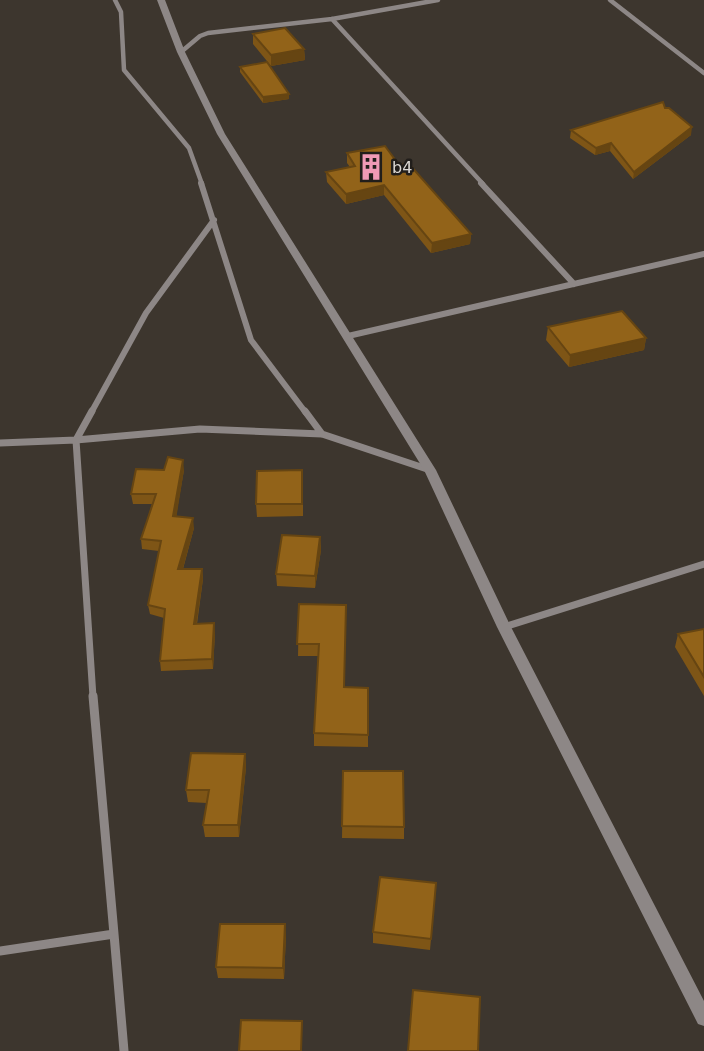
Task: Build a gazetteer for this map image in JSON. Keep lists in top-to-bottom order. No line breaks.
{"places":{"building":["b4"]}}
